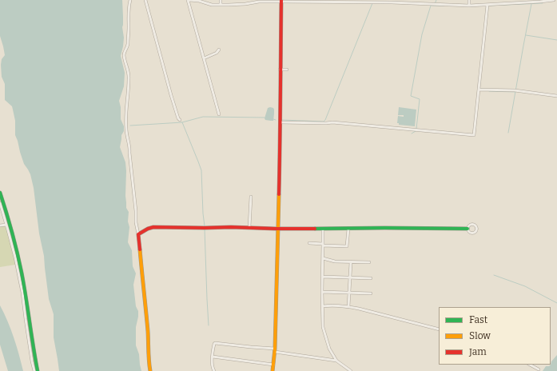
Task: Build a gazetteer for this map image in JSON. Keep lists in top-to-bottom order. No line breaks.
{"legend":["Fast","Slow","Jam"]}
